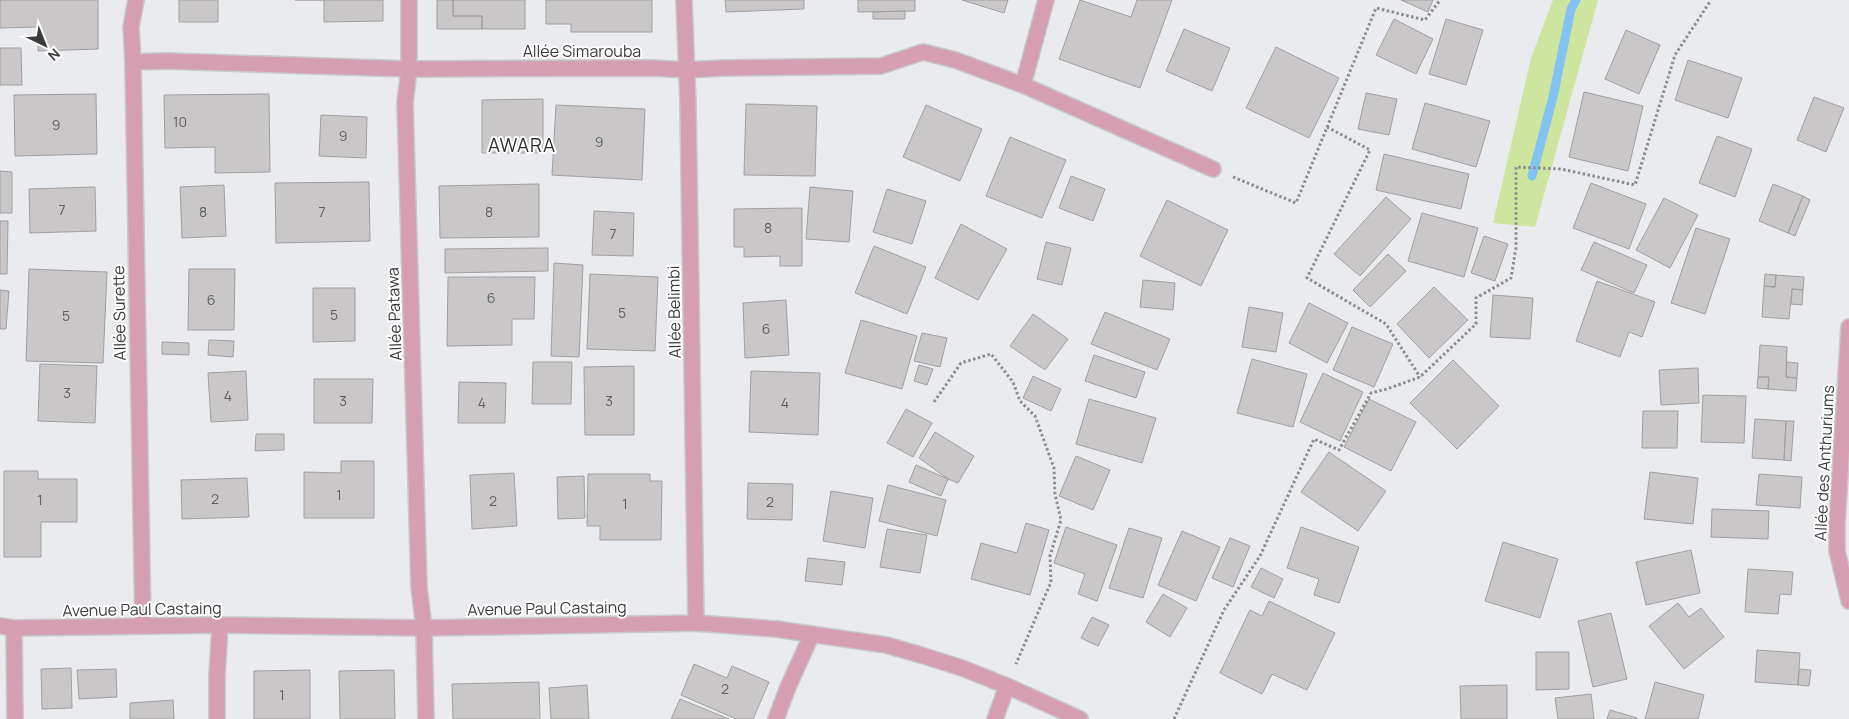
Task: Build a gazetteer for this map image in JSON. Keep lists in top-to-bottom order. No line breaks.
{"streets":{"street":["Allée Simarouba","Allée Belimbi","Allée Surette","Allée Patawa","Allée des Anthuriums","Avenue Paul Castaing"]},"crossings":[["Allée Simarouba","Allée Belimbi"],["Allée Simarouba","Allée Surette"],["Allée Simarouba","Allée Patawa"],["Allée Belimbi","Avenue Paul Castaing"],["Allée Surette","Avenue Paul Castaing"],["Allée Patawa","Avenue Paul Castaing"]],"districts":["AWARA"],"house_numbers":["10","9","9","9","7","8","7","8","8","7","6","6","5","5","5","6","3","4","3","3","4","4","1","2","1","2","2","1","2","1"],"north":"bottom right"}
